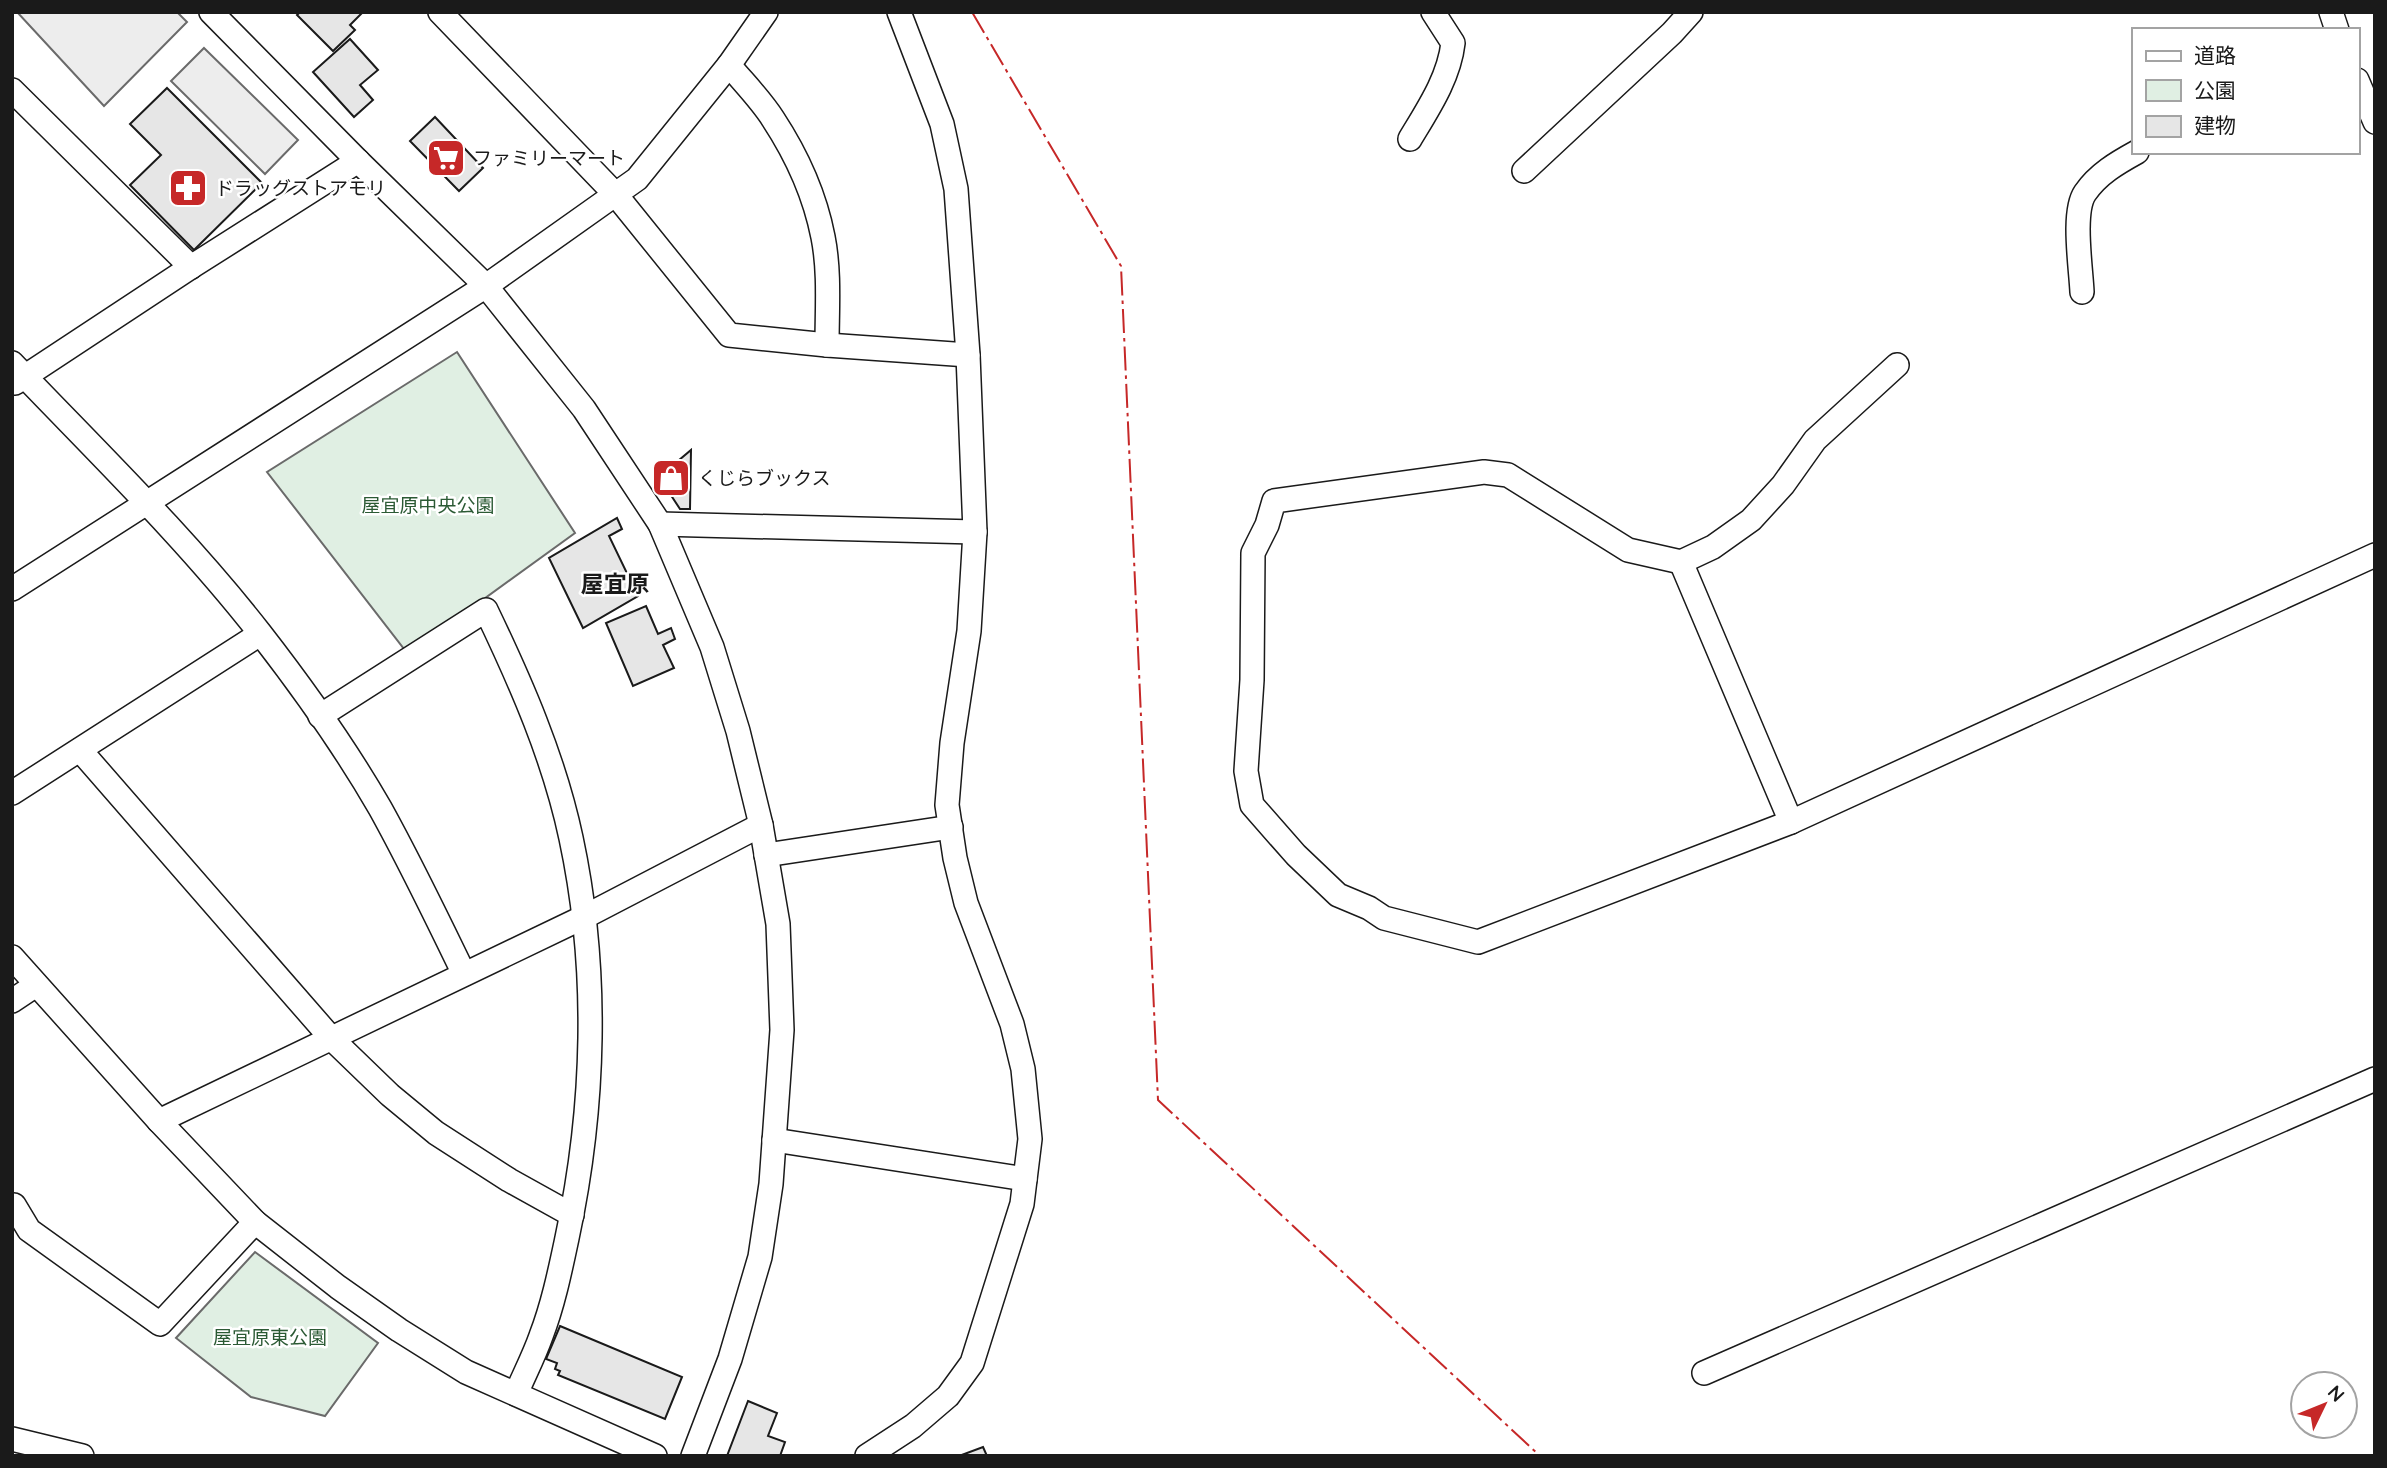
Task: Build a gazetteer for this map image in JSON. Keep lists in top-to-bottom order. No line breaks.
{"districts":["屋宜原"],"parks":["屋宜原中央公園","屋宜原東公園"],"places":{"supermarket":["ファミリーマート"],"pharmacy":["ドラッグストアモリ"],"shop":["くじらブックス"]},"legend":["道路","公園","建物"],"north":"top right"}
